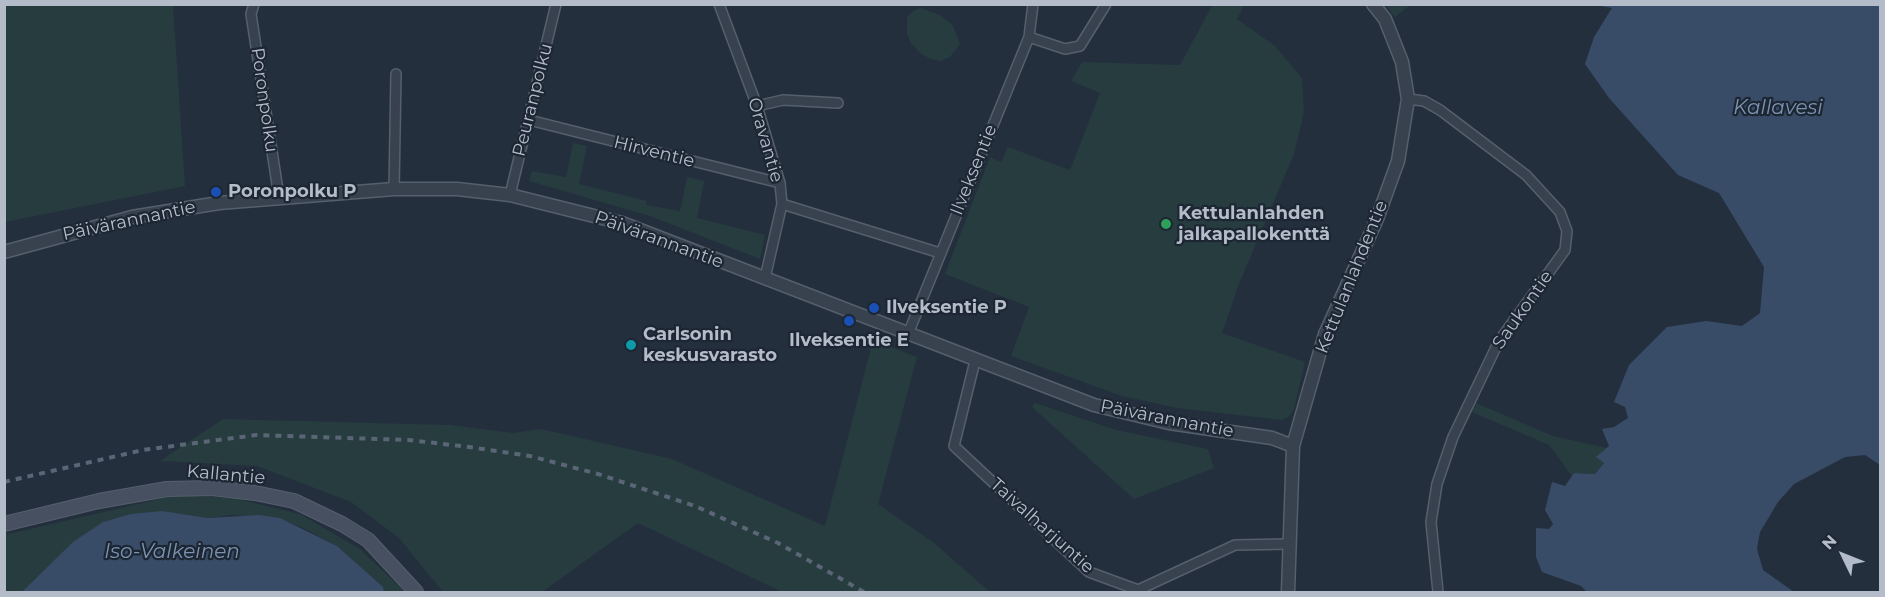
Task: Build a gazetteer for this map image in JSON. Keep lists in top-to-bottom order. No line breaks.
{"streets":{"main road":["Kallantie"],"street":["Poronpolku","Peuranpolku","Oravantie","Hirventie","Ilveksentie","Päivärannantie","Kettulanlahdentie","Saukontie","Taivalharjuntie"]},"crossings":[["Poronpolku","Päivärannantie"],["Peuranpolku","Hirventie"],["Peuranpolku","Päivärannantie"],["Oravantie","Hirventie"],["Oravantie","Päivärannantie"],["Ilveksentie","Päivärannantie"],["Päivärannantie","Kettulanlahdentie"],["Päivärannantie","Taivalharjuntie"],["Kettulanlahdentie","Saukontie"],["Kettulanlahdentie","Taivalharjuntie"]],"water":["Kallavesi","Iso-Valkeinen"],"places":["Poronpolku P","Kettulanlahden jalkapallokenttä","Ilveksentie P","Ilveksentie E","Carlsonin keskusvarasto"],"north":"top left"}
